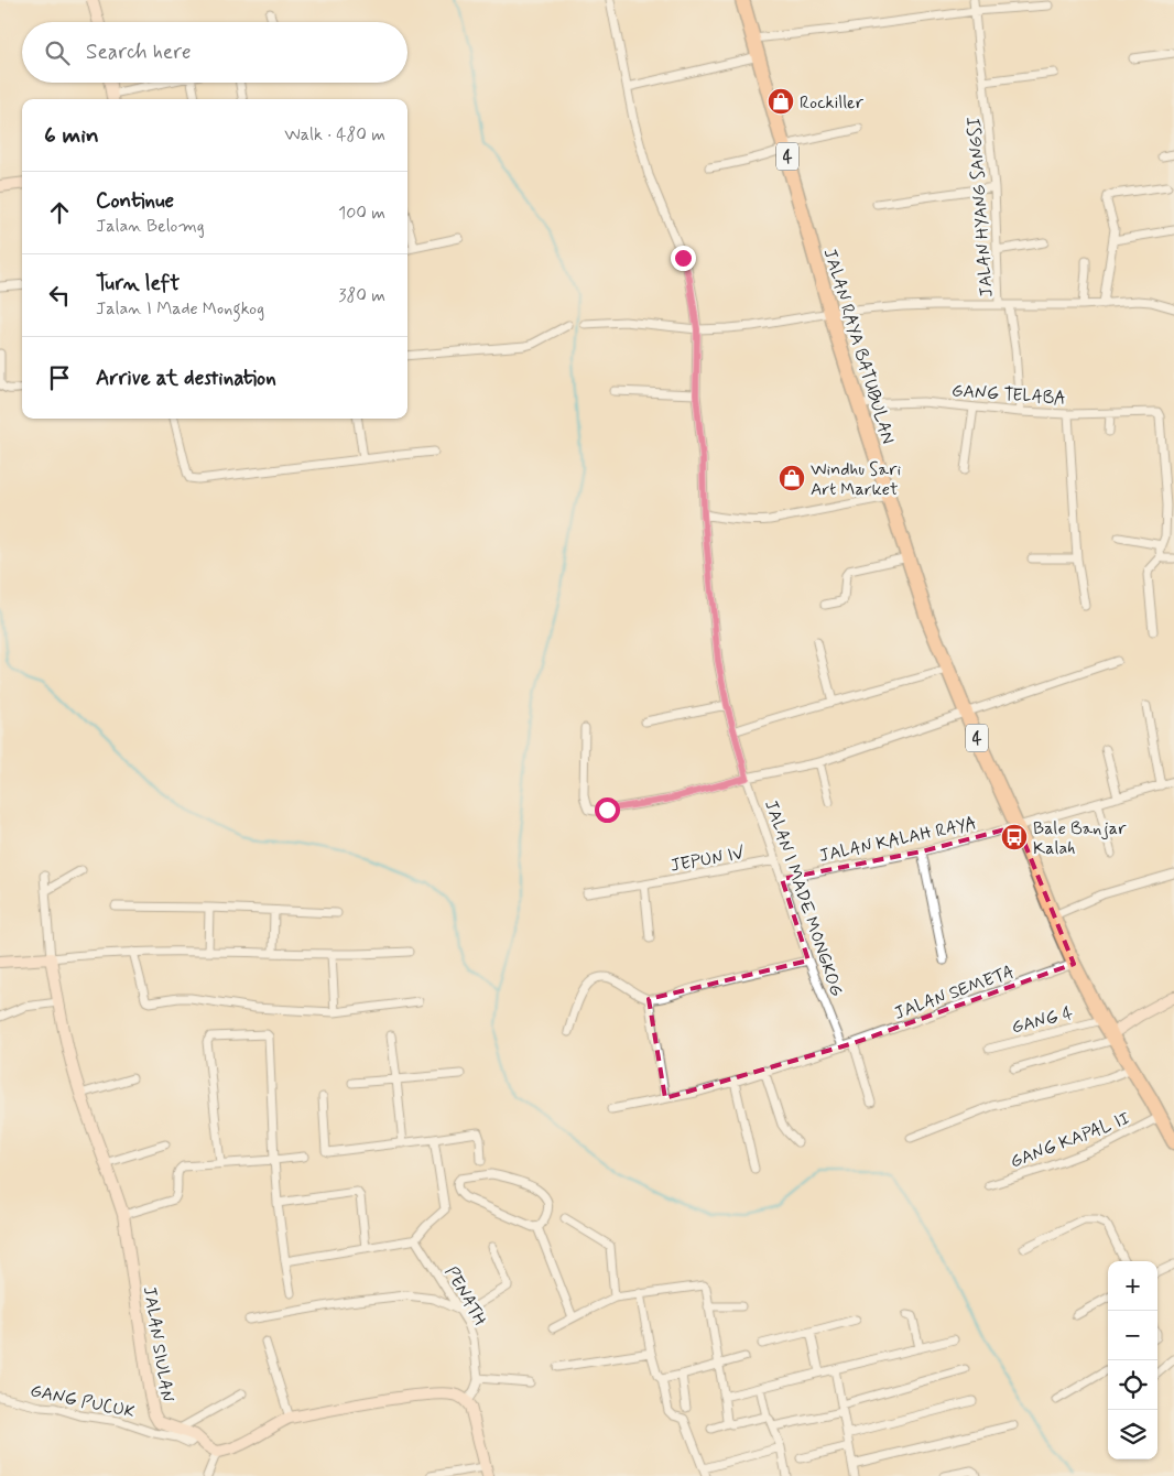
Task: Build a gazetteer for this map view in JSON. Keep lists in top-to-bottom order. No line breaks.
{"streets":{"highway":["4","JALAN RAYA BATUBULAN"],"street":["JALAN HYANG SANGSI","GANG TELABA","JALAN KALAH RAYA","JEPUN IV","JALAN I MADE MONGKOG","JALAN SEMETA","GANG 4","GANG KAPAL II","PENATH","JALAN SIULAN","GANG PUCUK"]},"crossings":[["JALAN RAYA BATUBULAN","GANG TELABA"],["JALAN RAYA BATUBULAN","JALAN KALAH RAYA"],["JALAN RAYA BATUBULAN","JALAN SEMETA"],["JALAN RAYA BATUBULAN","GANG 4"],["JALAN RAYA BATUBULAN","GANG KAPAL II"],["JALAN KALAH RAYA","JALAN I MADE MONGKOG"],["JEPUN IV","JALAN I MADE MONGKOG"],["JALAN I MADE MONGKOG","JALAN SEMETA"],["JALAN SIULAN","GANG PUCUK"]],"places":{"shop":["Rockiller","Windhu Sari Art Market"],"bus stop":["Bale Banjar Kalah"]},"page":{"search":"Search here","heading":["6 min","Walk · 480 m"],"list":[["Continue","Jalan Belomg","100 m"],["Turn left","Jalan I Made Mongkog","380 m"],"Arrive at destination"],"map_buttons":["+","−"]}}
